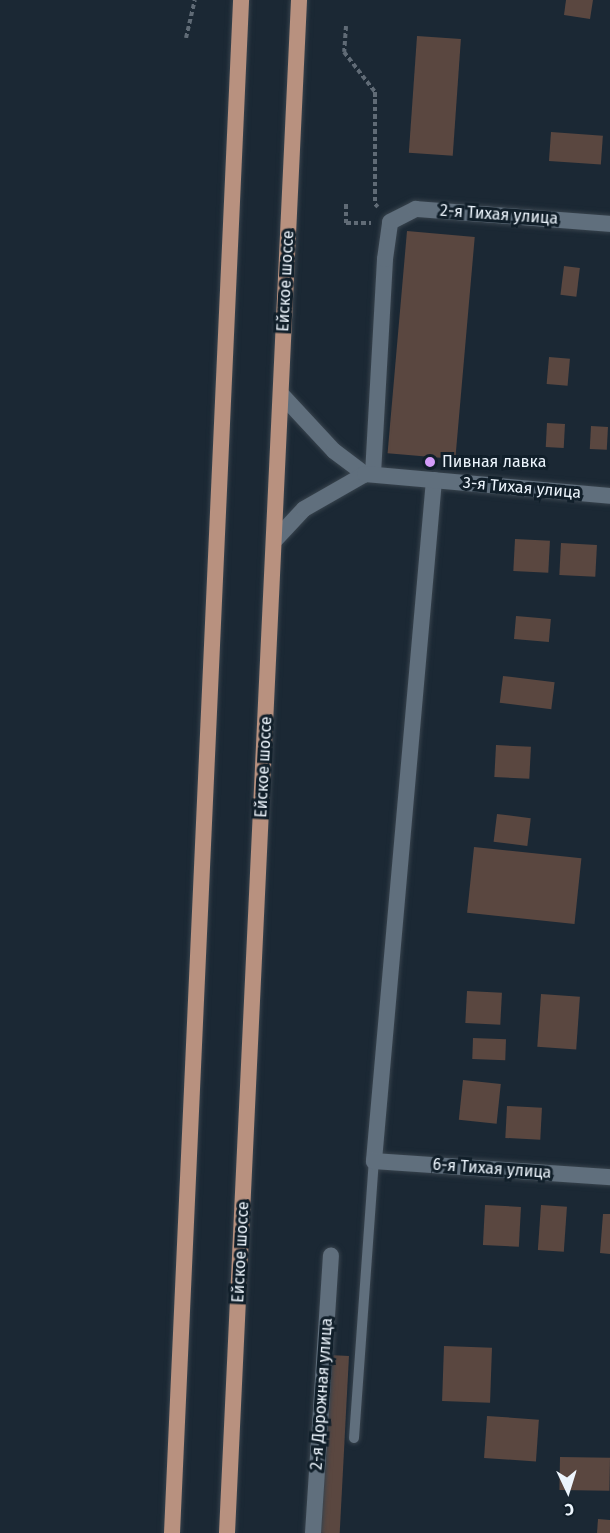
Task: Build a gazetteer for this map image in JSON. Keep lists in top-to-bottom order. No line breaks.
{"streets":{"main road":["Ейское шоссе"],"street":["2-я Тихая улица","3-я Тихая улица","6-я Тихая улица","2-я Дорожная улица"]},"places":["Пивная лавка"],"north":"bottom"}
